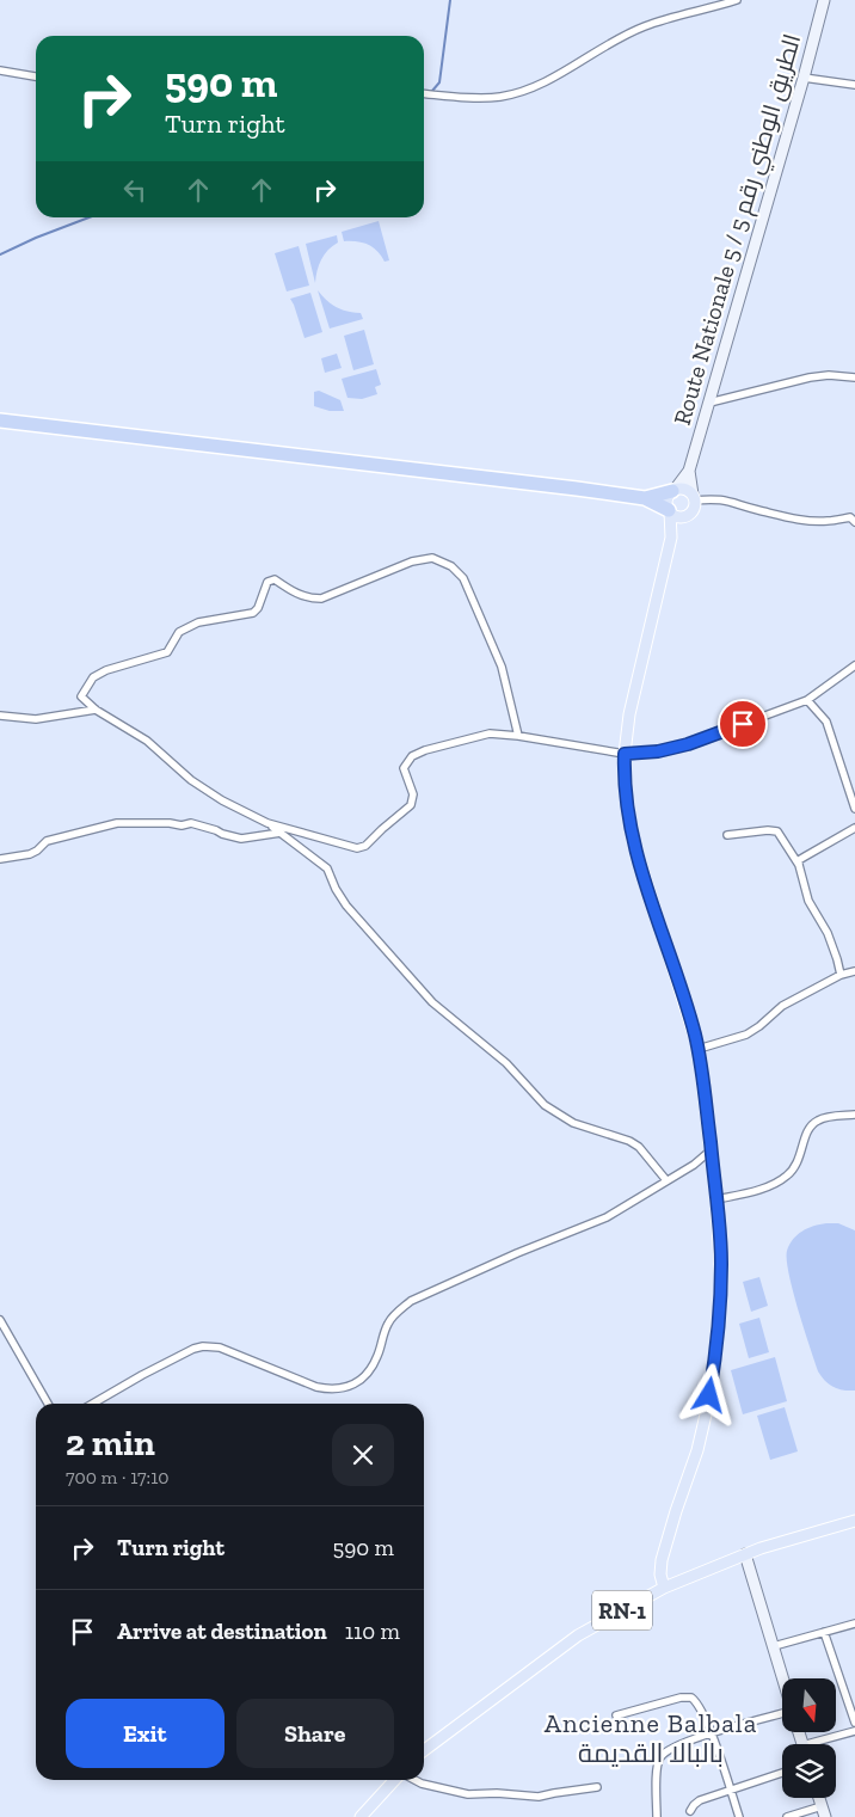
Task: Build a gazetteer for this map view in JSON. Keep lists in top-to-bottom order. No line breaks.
{"streets":{"main road":["Route Nationale 5 / الطريق الوطني رقم 5","RN-1"]},"districts":["Ancienne Balbala بالبالا القديمة"],"north":"bottom","page":{"turn":["590 m","Turn right"],"heading":["2 min","700 m · 17:10"],"list":[{"name":"Turn right","value":"590 m"},{"name":"Arrive at destination","value":"110 m"}],"buttons":["Exit","Share"]}}
